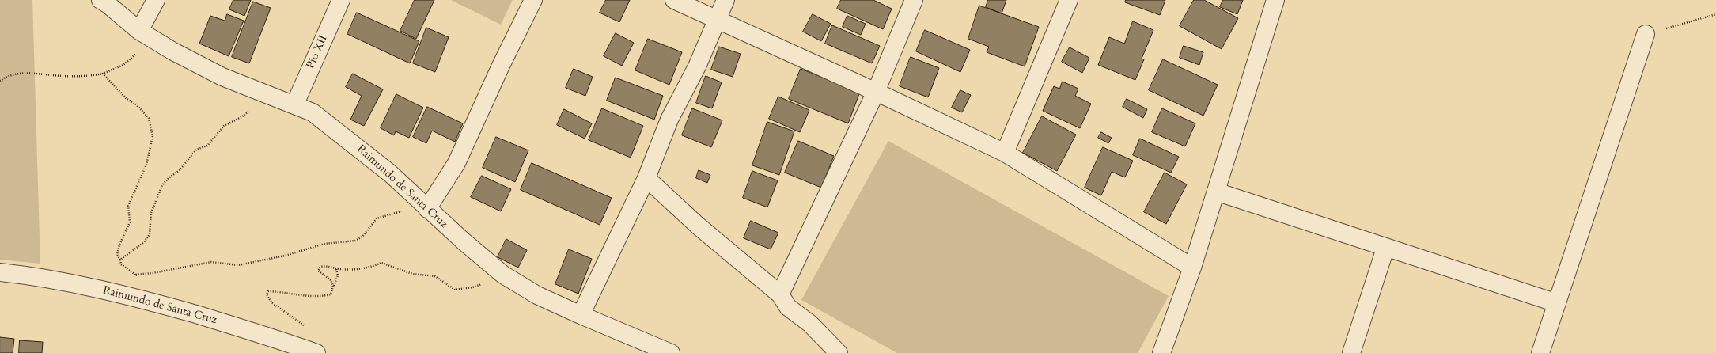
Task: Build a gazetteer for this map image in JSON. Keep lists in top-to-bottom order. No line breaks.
{"streets":{"street":["Pío XII","Raimundo de Santa Cruz"]},"crossings":[["Pío XII","Raimundo de Santa Cruz"]]}
